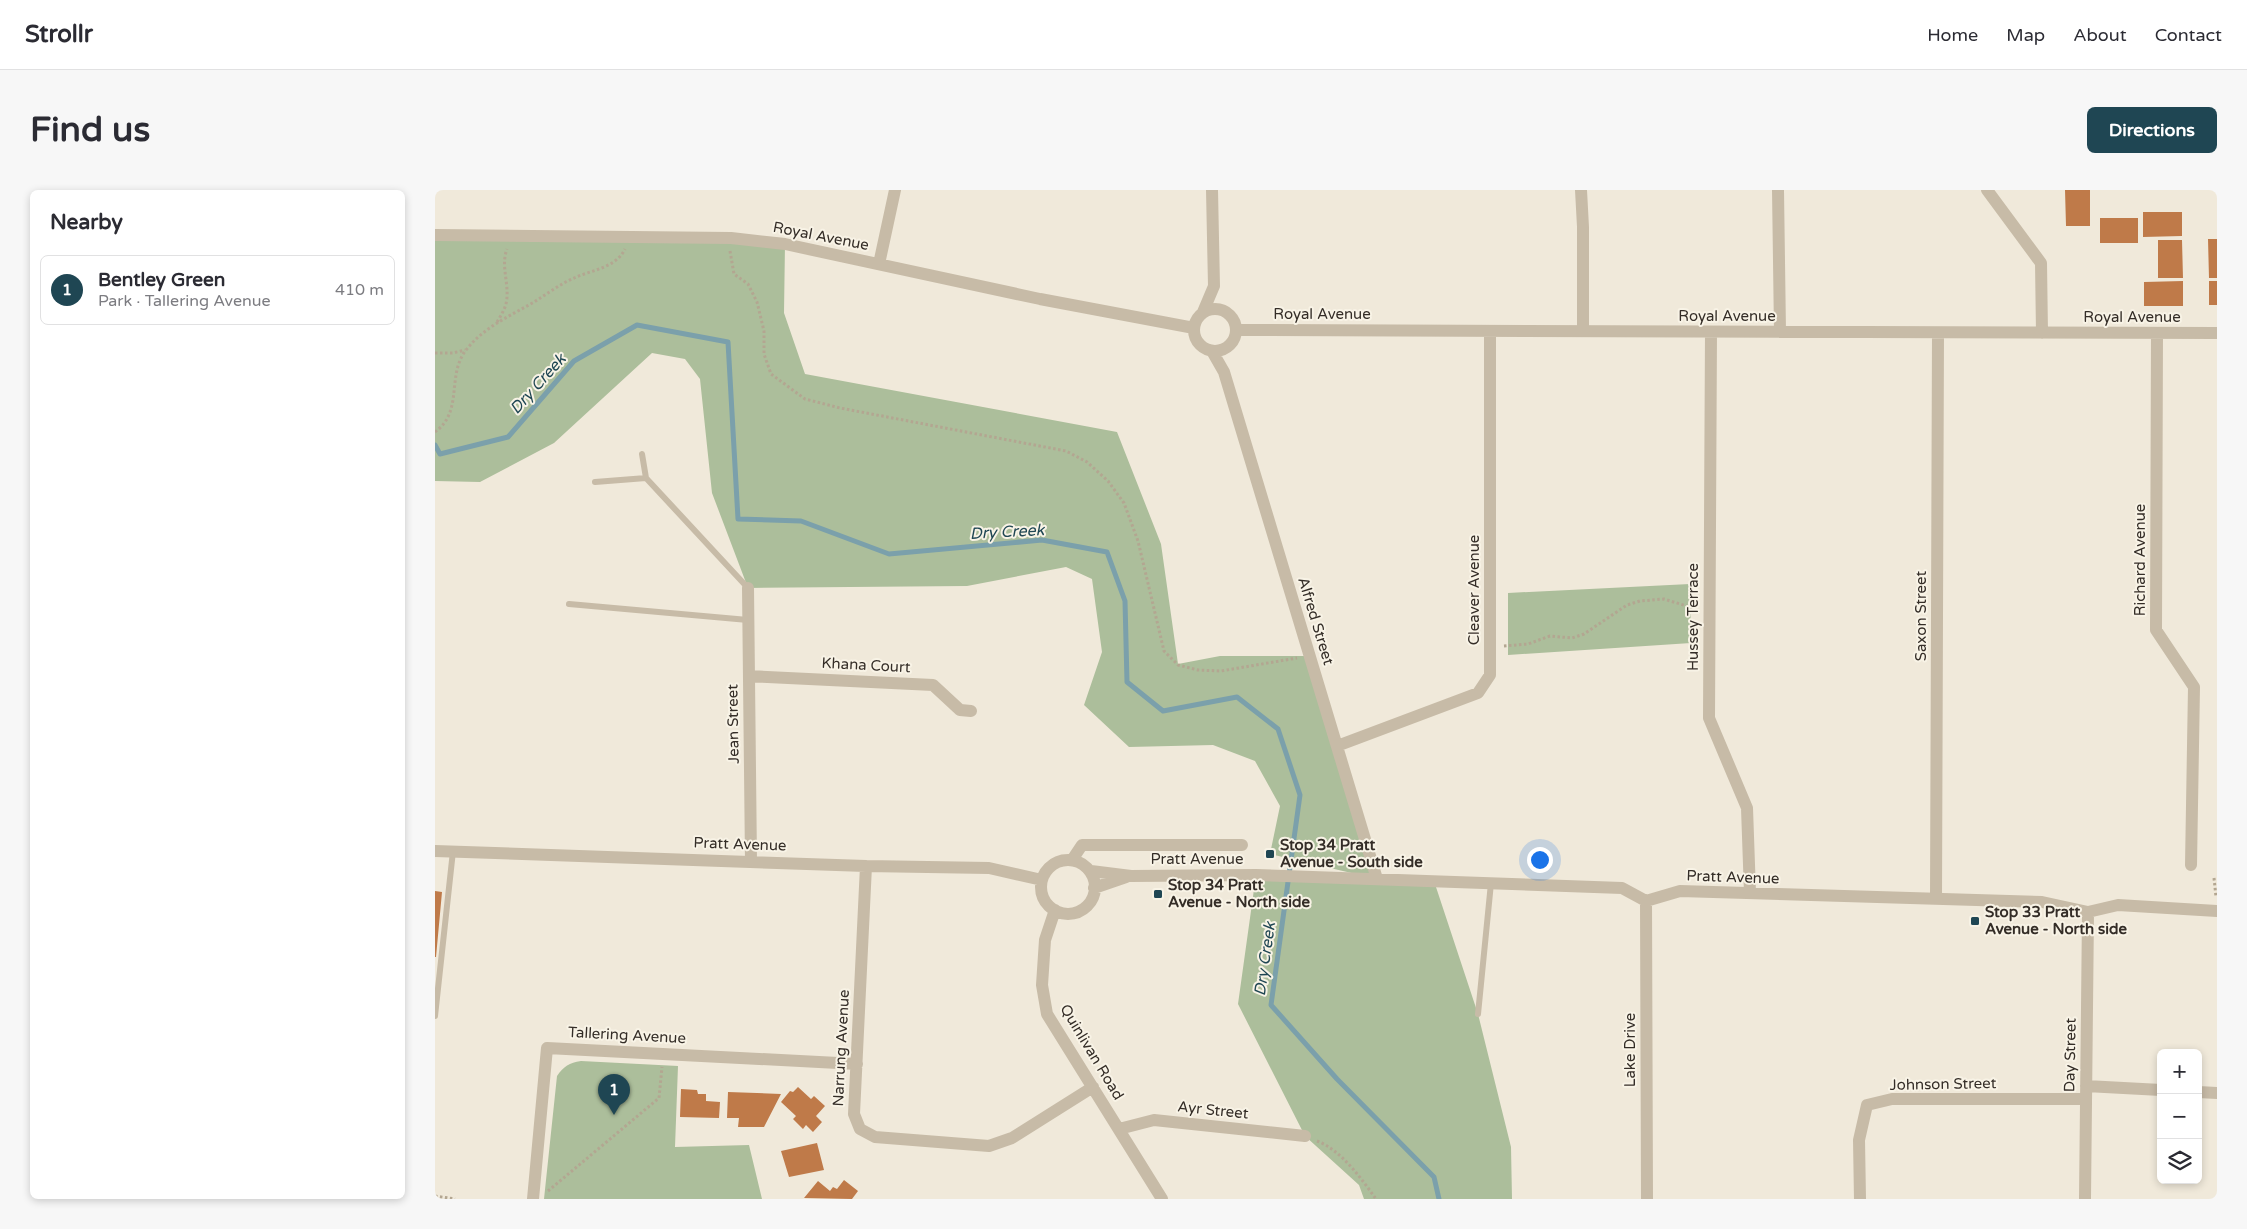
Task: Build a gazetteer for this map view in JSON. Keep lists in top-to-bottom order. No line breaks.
{"streets":{"street":["Royal Avenue","Richard Avenue","Cleaver Avenue","Saxon Street","Hussey Terrace","Alfred Street","Khana Court","Jean Street","Pratt Avenue","Tallering Avenue","Narrung Avenue","Lake Drive","Quinlivan Road","Day Street","Johnson Street","Ayr Street"]},"crossings":[["Royal Avenue","Richard Avenue"],["Royal Avenue","Cleaver Avenue"],["Royal Avenue","Saxon Street"],["Royal Avenue","Hussey Terrace"],["Royal Avenue","Alfred Street"],["Cleaver Avenue","Alfred Street"],["Saxon Street","Pratt Avenue"],["Hussey Terrace","Pratt Avenue"],["Alfred Street","Pratt Avenue"],["Khana Court","Jean Street"],["Jean Street","Pratt Avenue"],["Pratt Avenue","Narrung Avenue"],["Pratt Avenue","Lake Drive"],["Pratt Avenue","Quinlivan Road"],["Pratt Avenue","Day Street"],["Tallering Avenue","Narrung Avenue"],["Narrung Avenue","Quinlivan Road"],["Quinlivan Road","Ayr Street"],["Day Street","Johnson Street"]],"water":["Dry Creek"],"places":{"transit":["Stop 34 Pratt Avenue - South side","Stop 34 Pratt Avenue - North side","Stop 33 Pratt Avenue - North side"]},"page":{"header":"Strollr","nav":["Home","Map","About","Contact"],"buttons":"Directions","title":"Find us","heading":"Nearby","list":[{"mark":"1","name":"Bentley Green","note":"Park · Tallering Avenue","value":"410 m"}],"map_buttons":["+","−"],"pins":"1"}}
